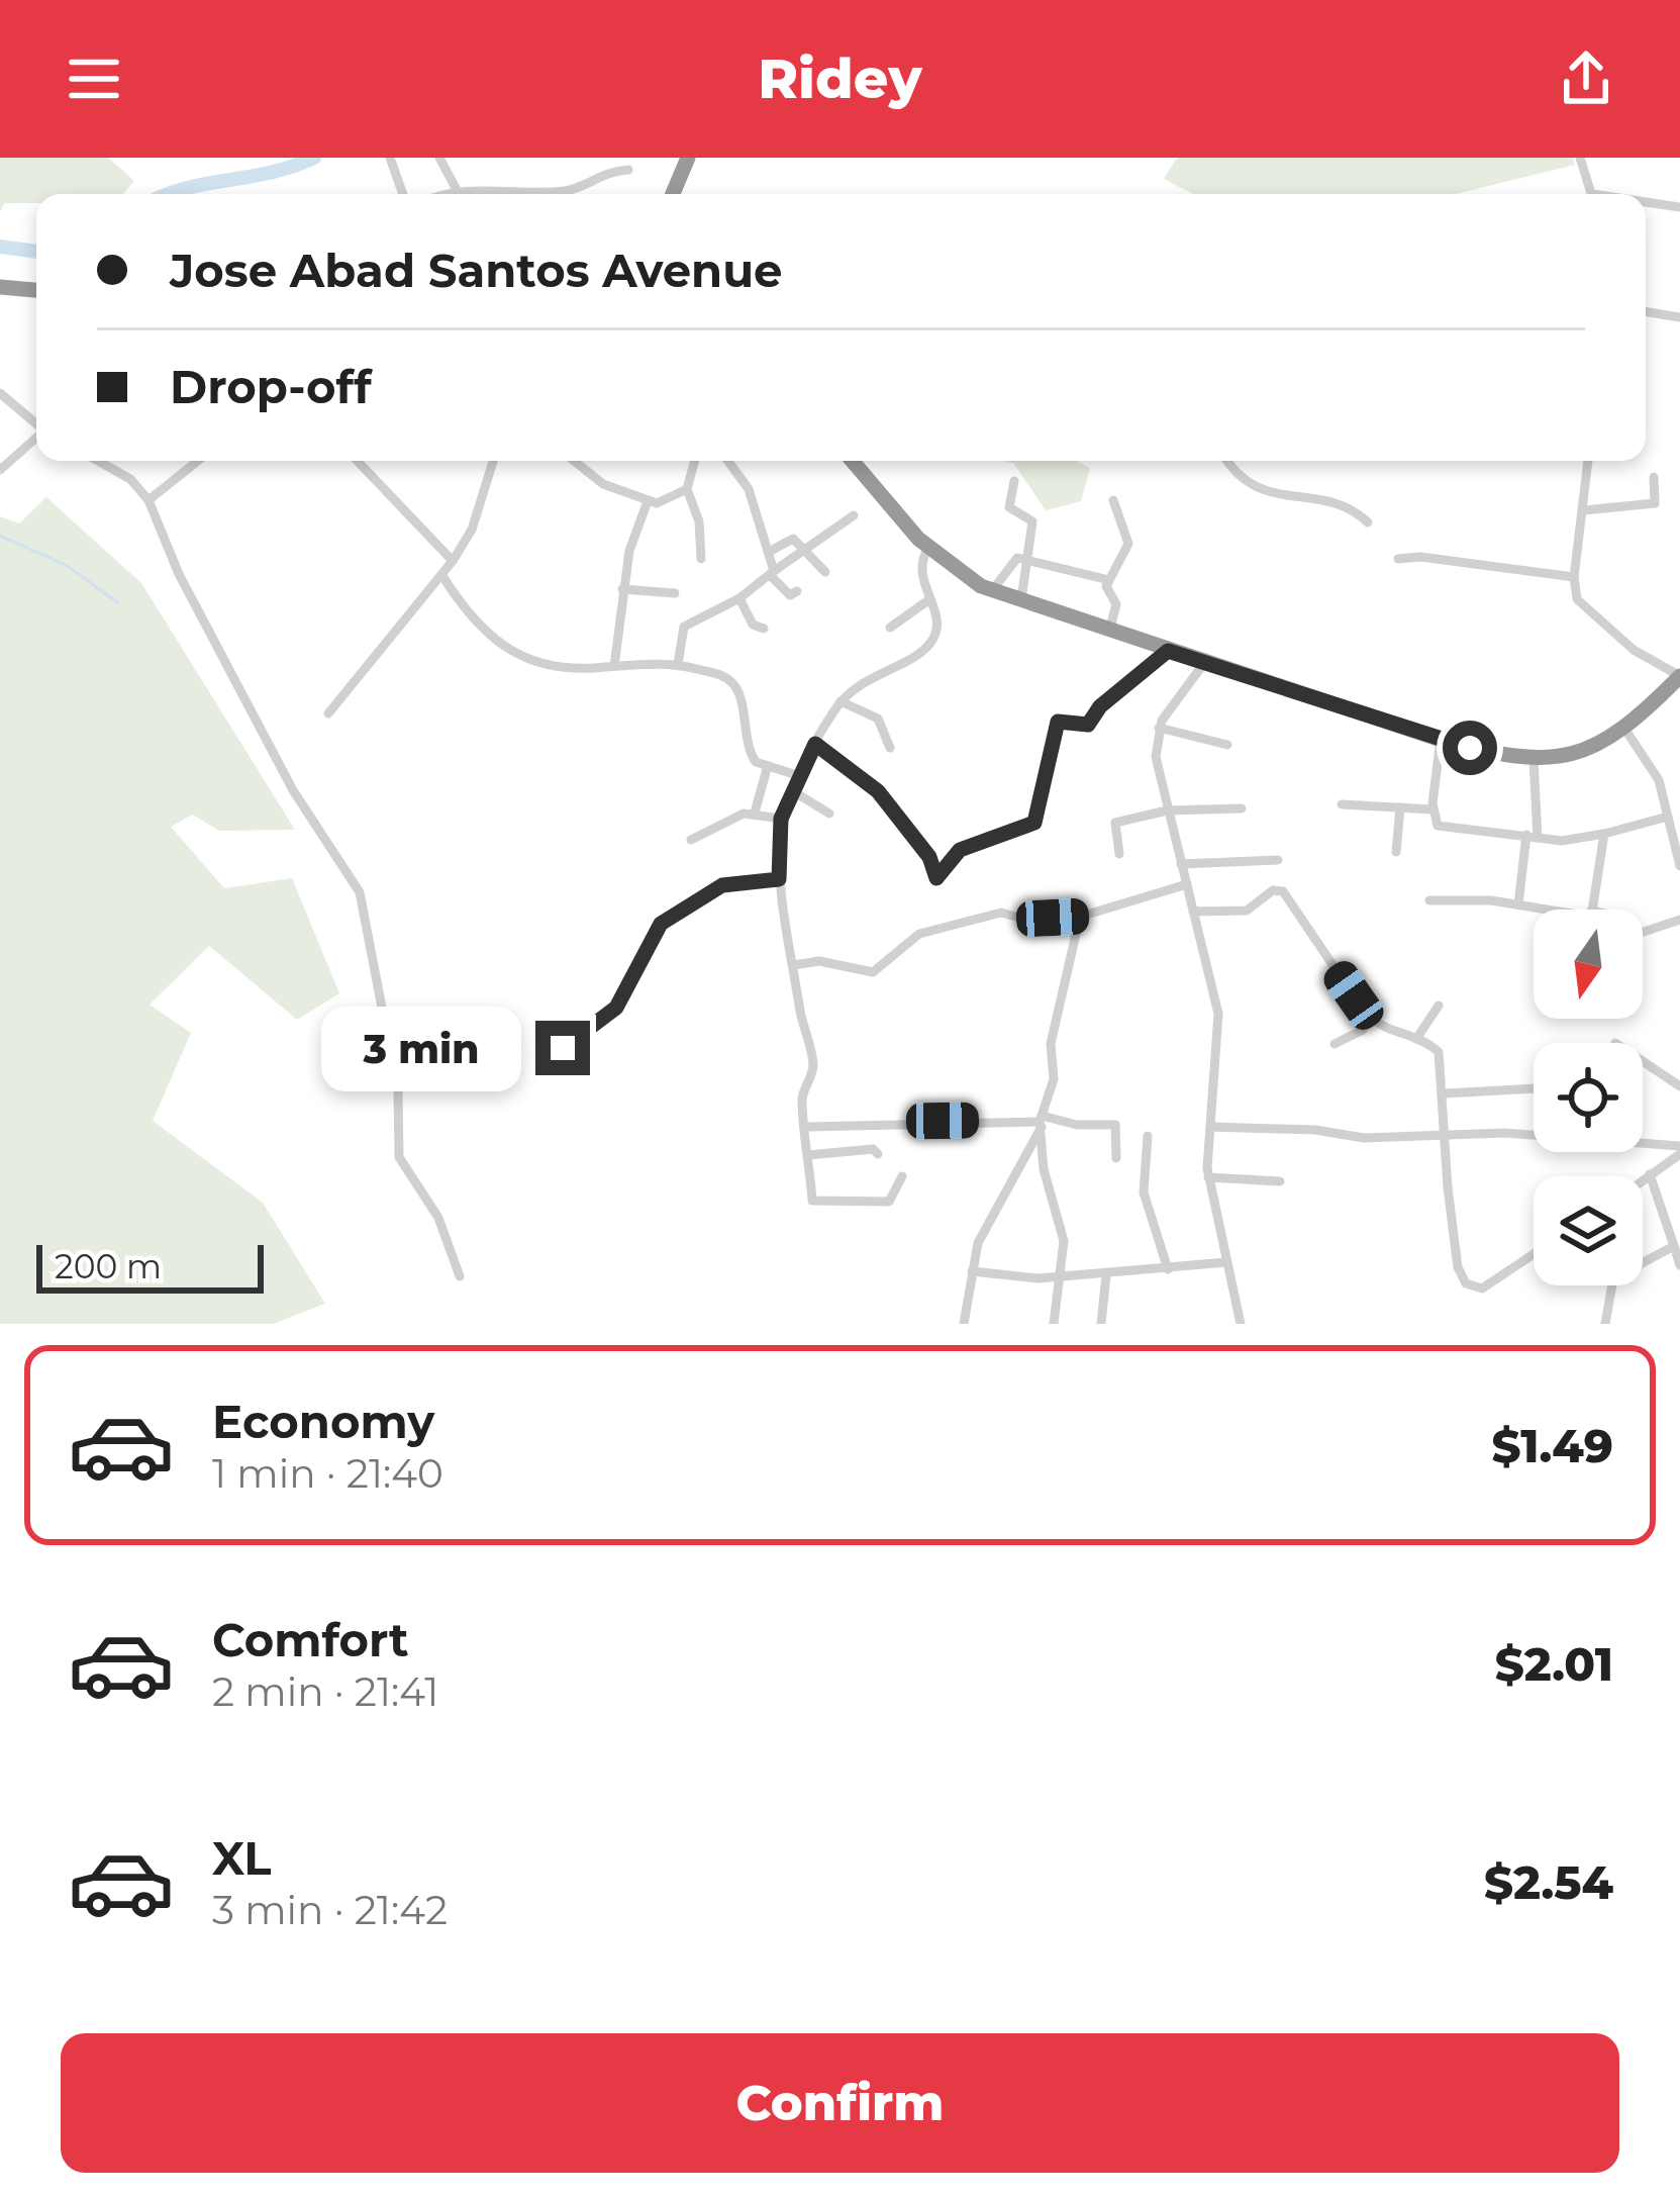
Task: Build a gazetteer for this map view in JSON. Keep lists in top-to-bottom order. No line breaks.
{"scale_bar":"200 m","north":"bottom","page":{"header":"Ridey","banner":["Jose Abad Santos Avenue","Drop-off"],"bubble":"3 min","scale":"200 m","list":[{"name":"Economy","note":"1 min · 21:40","value":"$1.49"},{"name":"Comfort","note":"2 min · 21:41","value":"$2.01"},{"name":"XL","note":"3 min · 21:42","value":"$2.54"}],"buttons":"Confirm"}}
